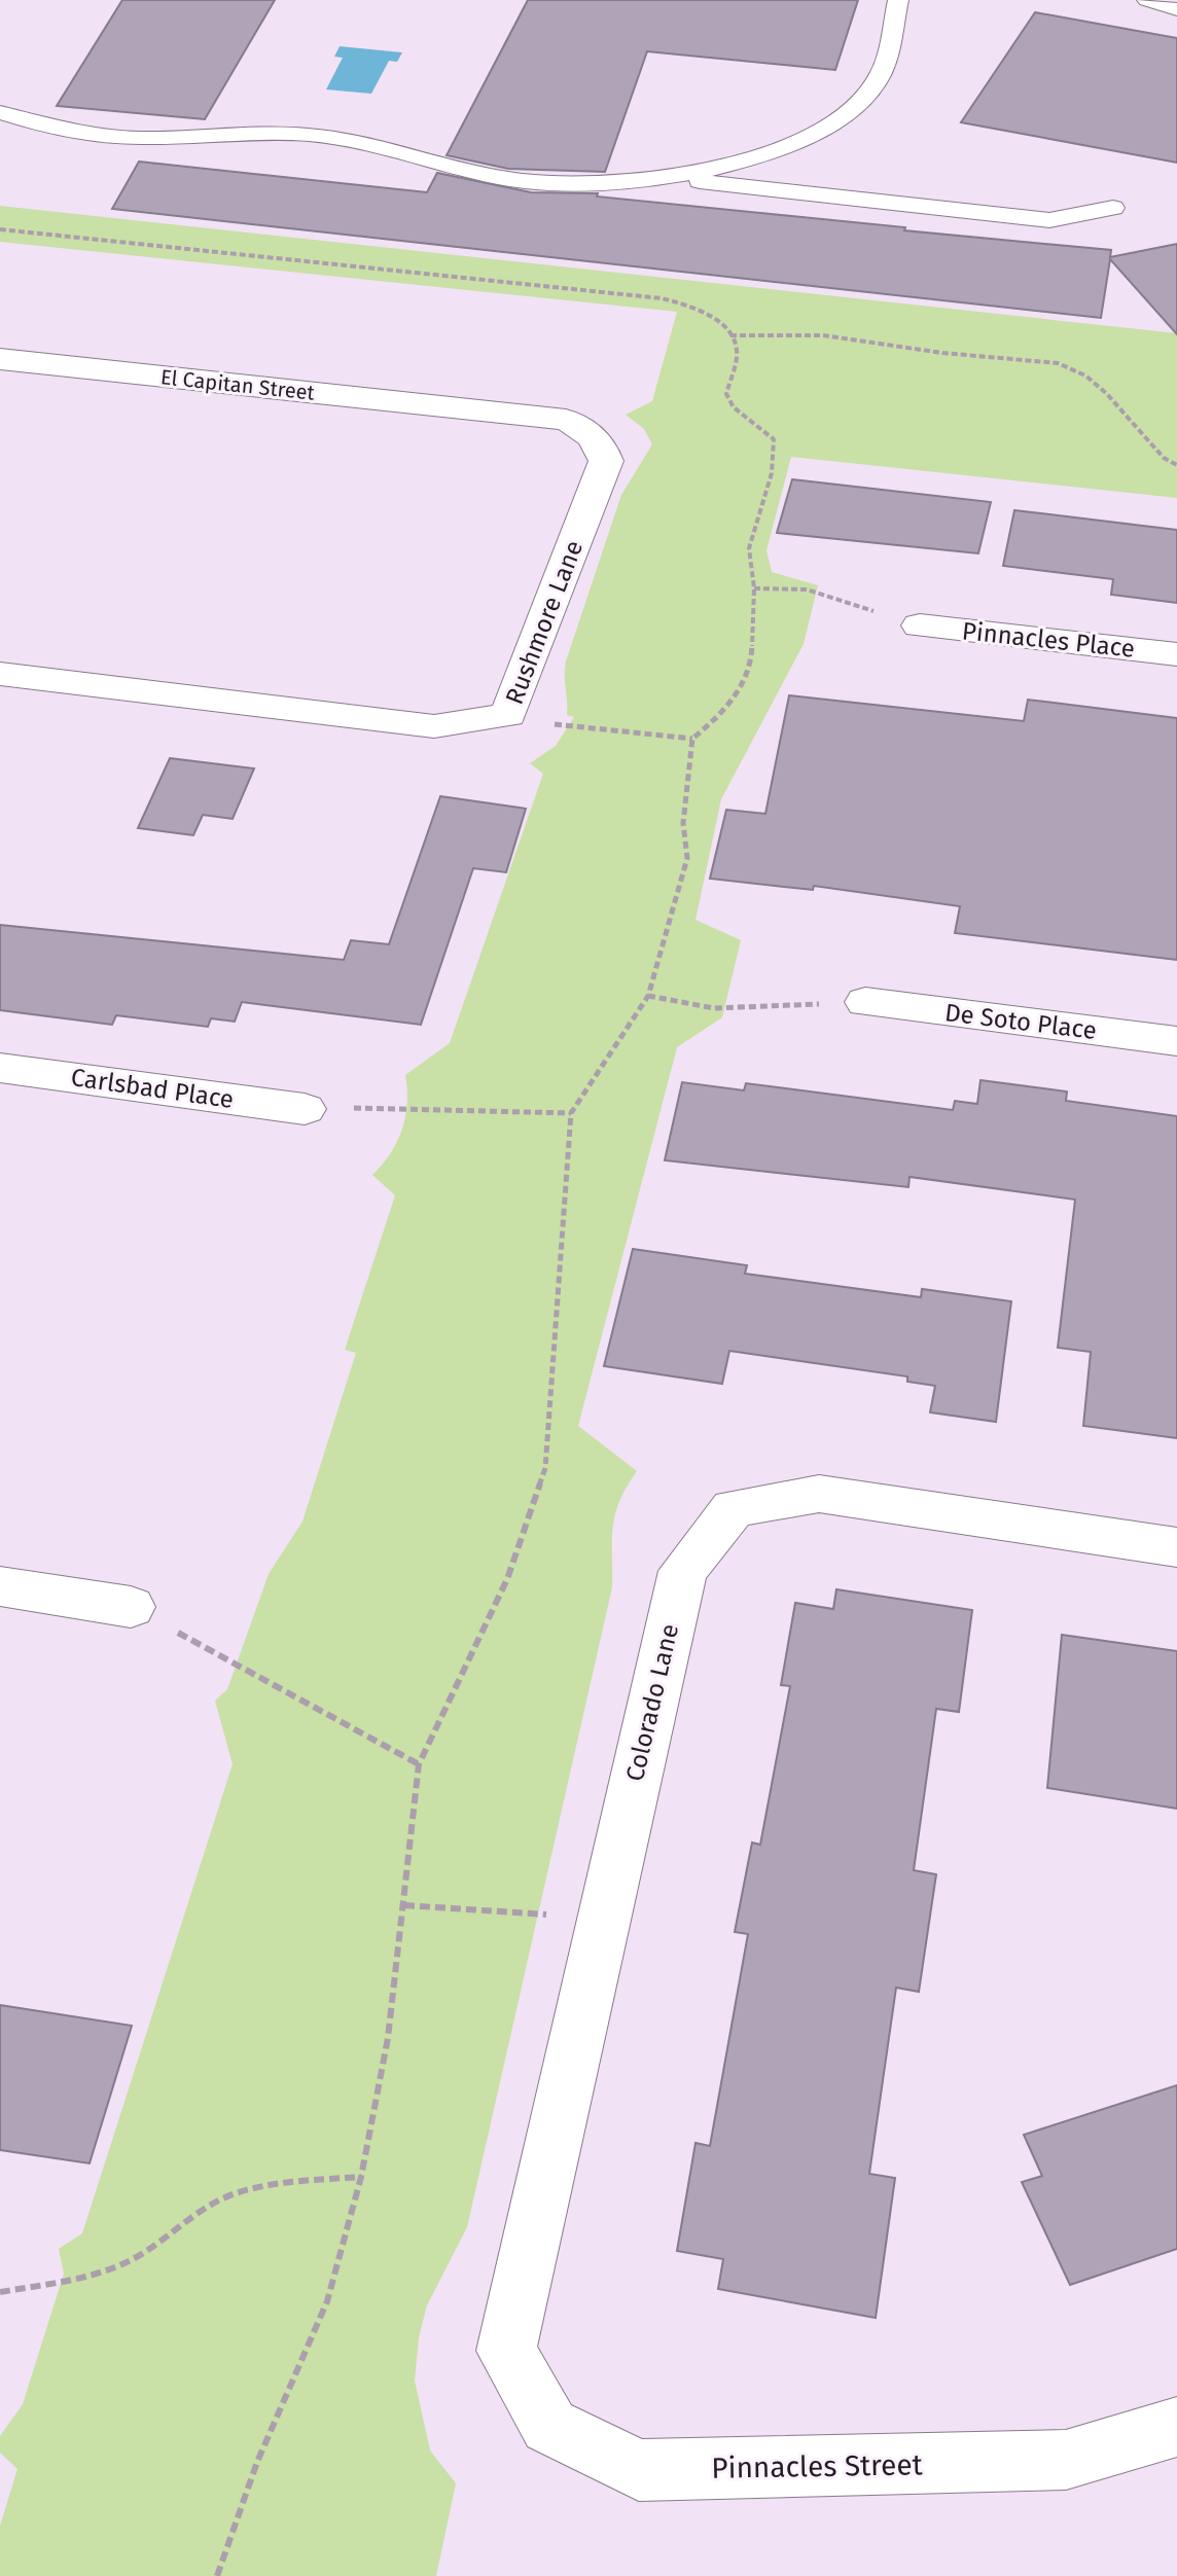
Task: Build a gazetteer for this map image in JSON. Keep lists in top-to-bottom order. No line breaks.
{"streets":{"street":["El Capitan Street","Rushmore Lane","Pinnacles Place","De Soto Place","Carlsbad Place","Colorado Lane","Pinnacles Street"]},"crossings":[["El Capitan Street","Rushmore Lane"],["Colorado Lane","Pinnacles Street"]]}
